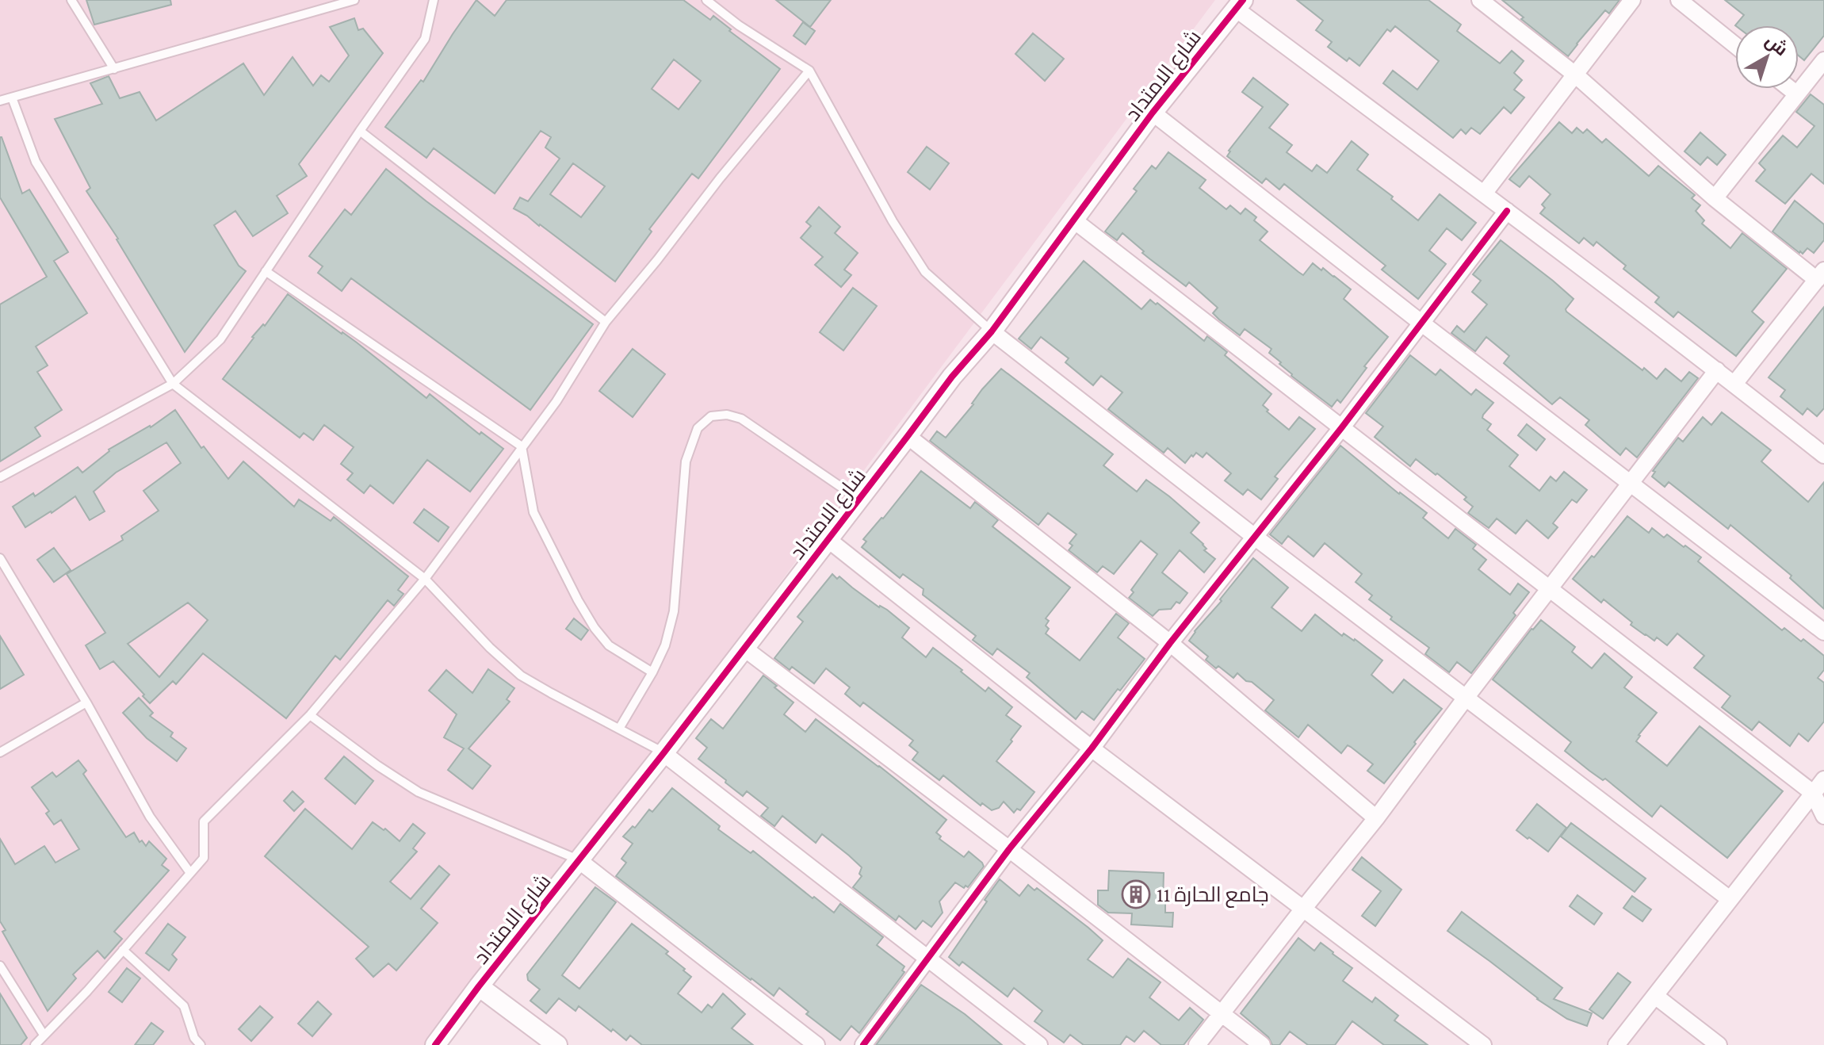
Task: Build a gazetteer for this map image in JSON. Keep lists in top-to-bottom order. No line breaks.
{"streets":{"street":["شارع الامتداد"]},"places":{"building":["جامع الحارة 11"]},"north":"top right"}
